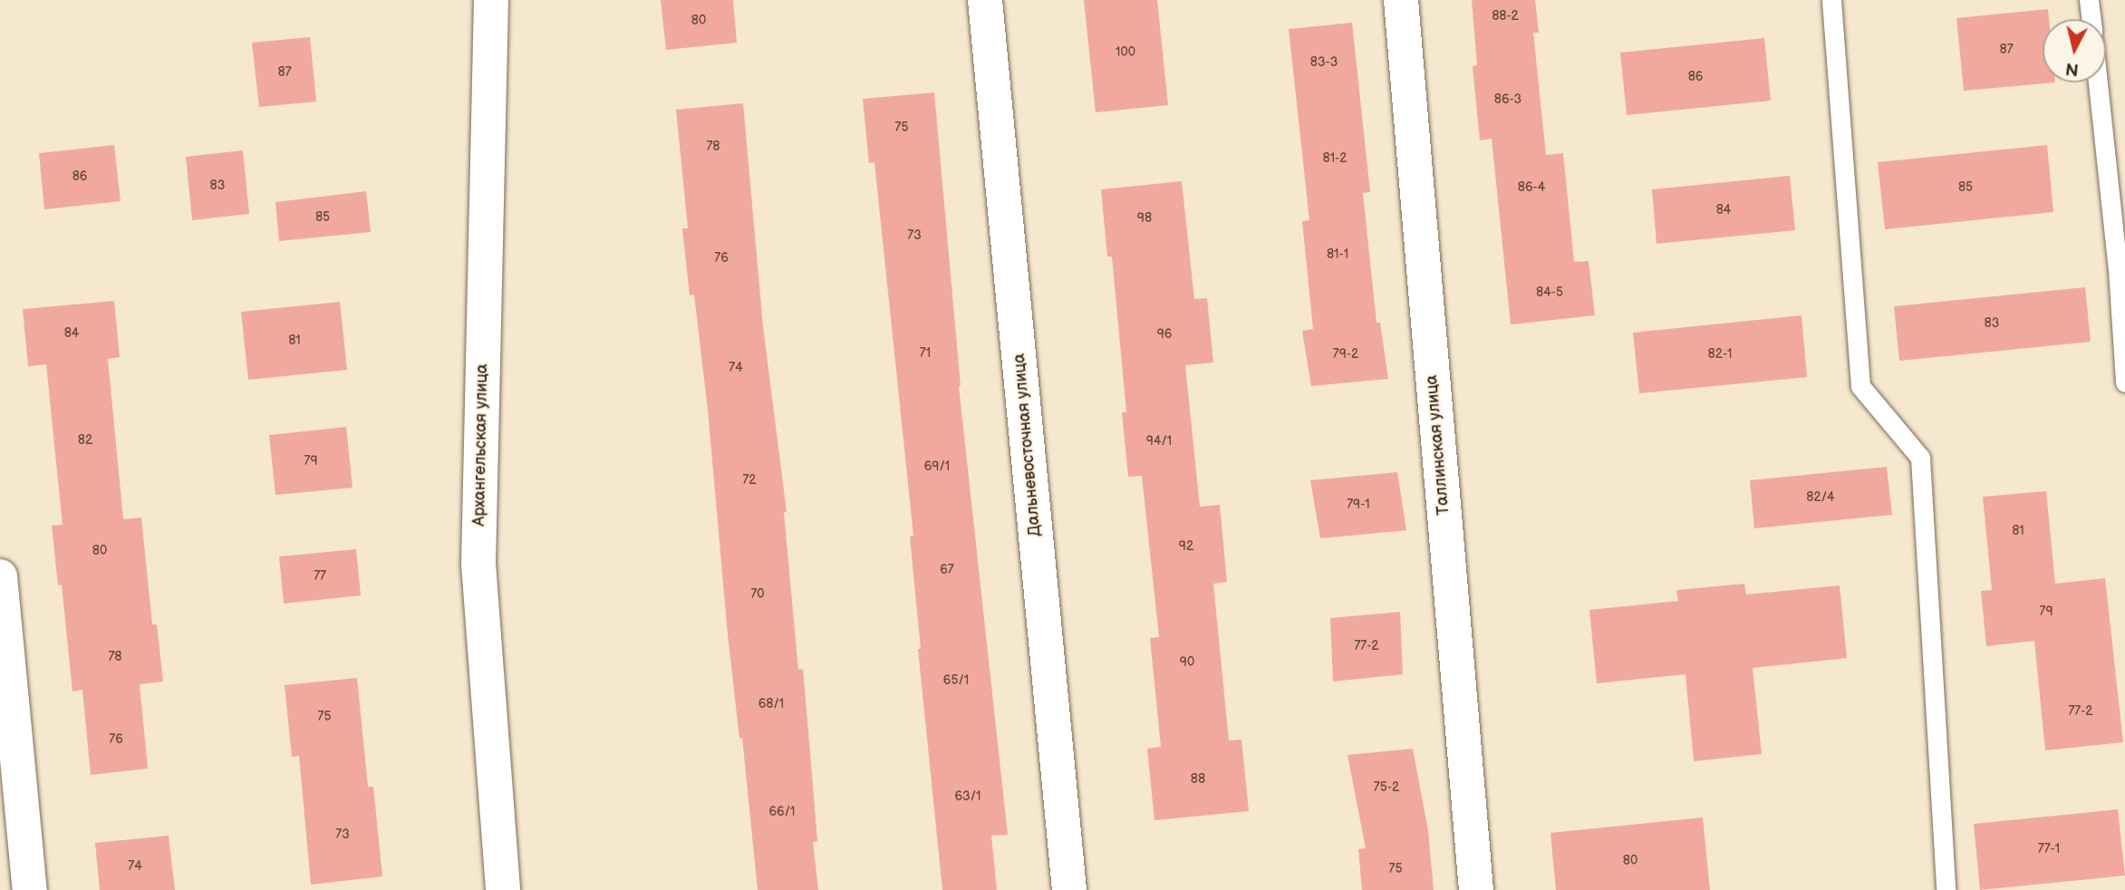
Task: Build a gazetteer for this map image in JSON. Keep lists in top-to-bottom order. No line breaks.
{"streets":{"street":["Архангельская улица","Дальневосточная улица","Таллинская улица"]},"house_numbers":["88-2","80","87","100","83-3","87","86","86-3","75","78","81-2","86","83","86-4","85","84","85","98","73","81-1","76","84-5","83","84","96","81","71","79-2","82-1","74","82","94/1","79","69/1","72","82/4","79-1","81","92","80","67","77","70","79","77-2","78","90","65/1","68/1","77-2","75","76","88","75-2","63/1","66/1","73","77-1","80","74","75"],"north":"bottom"}
